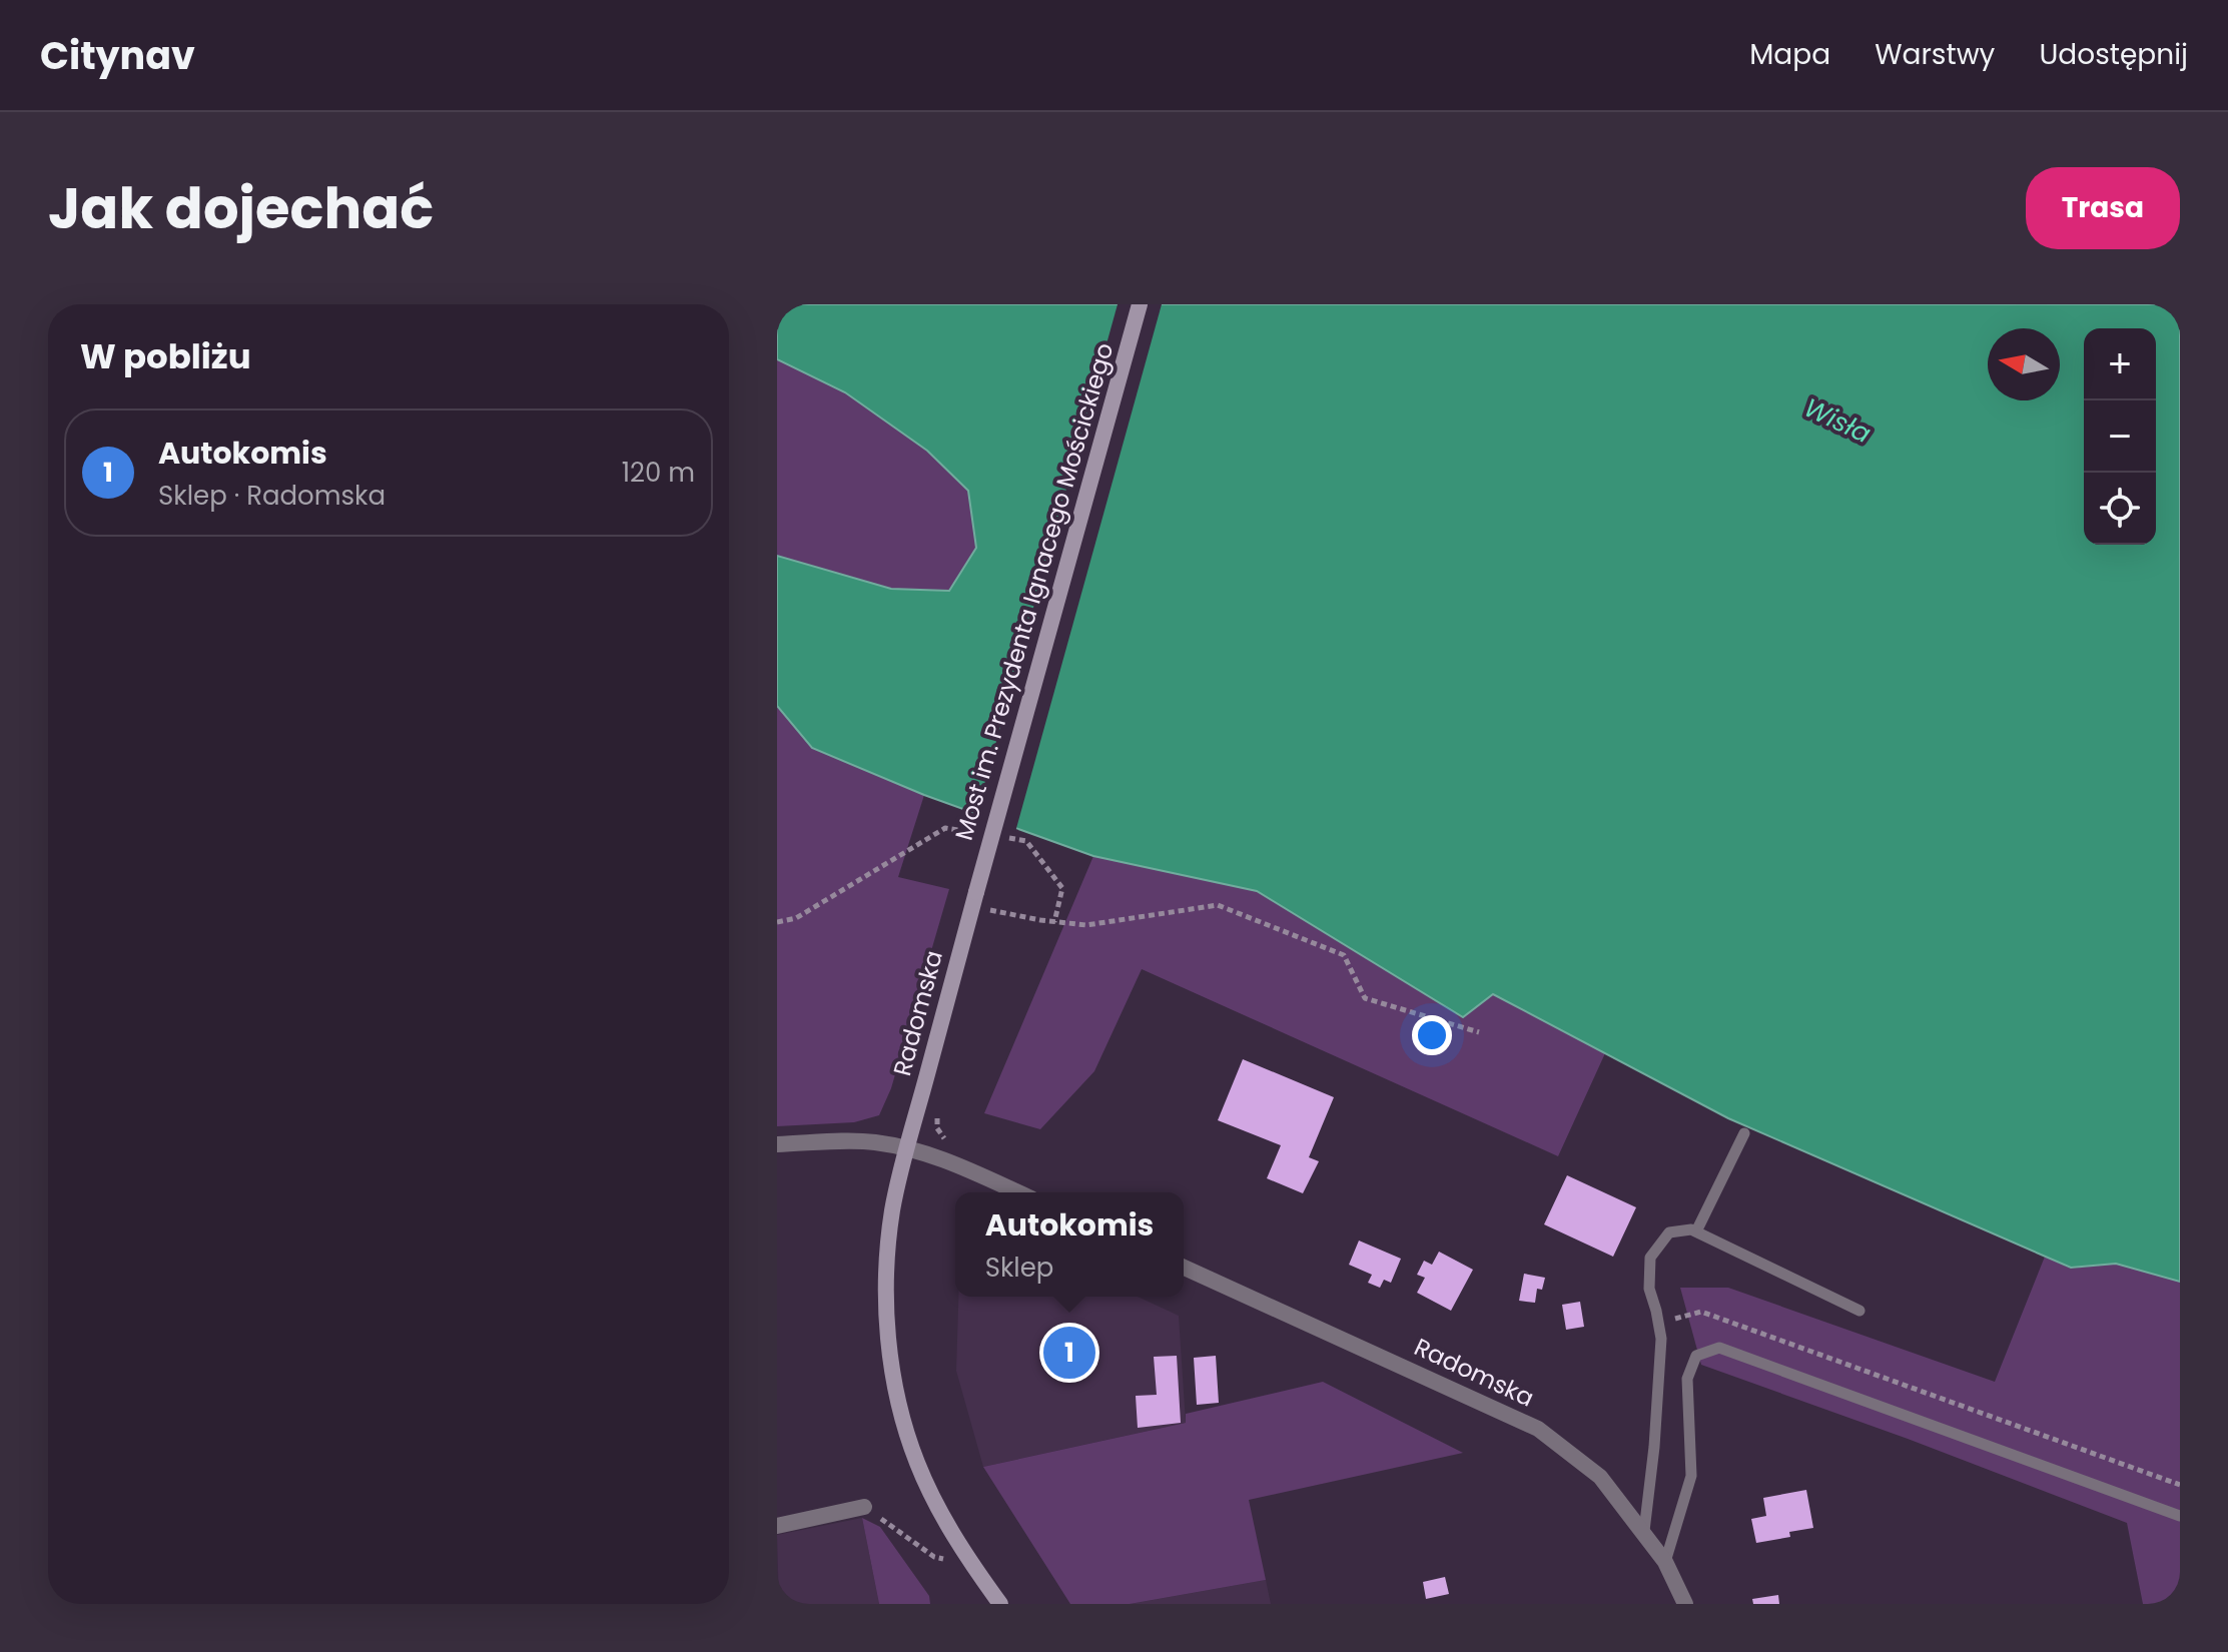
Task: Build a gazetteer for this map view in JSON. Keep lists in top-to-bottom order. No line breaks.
{"streets":{"main road":["Most im. Prezydenta Ignacego Mościckiego","Radomska"]},"crossings":[["Most im. Prezydenta Ignacego Mościckiego","Radomska"]],"water":["Wisła"],"north":"left","page":{"header":"Citynav","nav":["Mapa","Warstwy","Udostępnij"],"title":"Jak dojechać","buttons":"Trasa","heading":"W pobliżu","map_buttons":["+","−"],"list":[{"mark":"1","name":"Autokomis","note":"Sklep · Radomska","value":"120 m"}],"popup":["Autokomis","Sklep"],"pins":"1"}}
